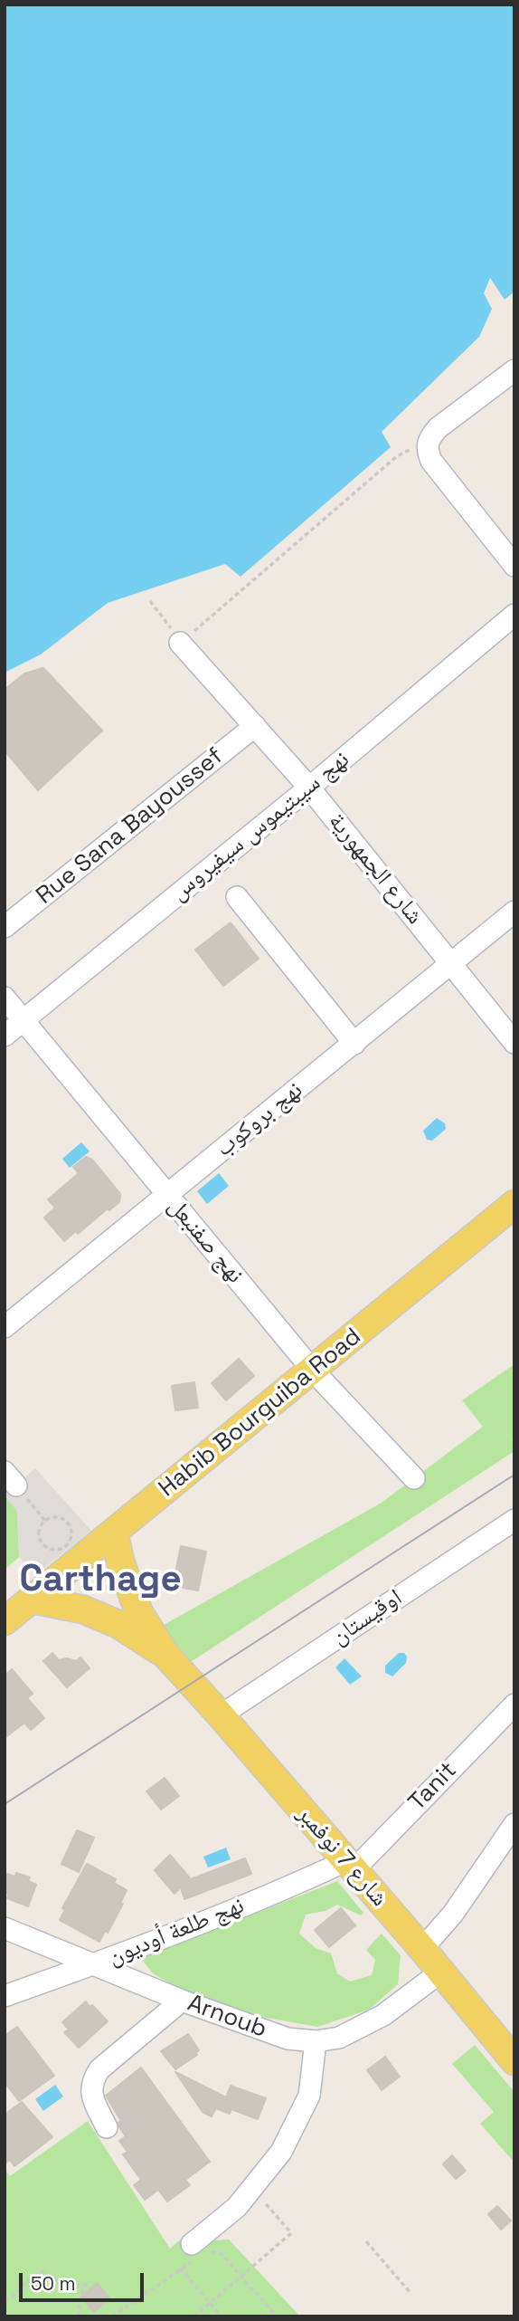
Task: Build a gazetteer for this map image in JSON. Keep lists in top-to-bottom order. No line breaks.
{"streets":{"main road":["Habib Bourguiba Road","شارع 7 نوفمبر"],"street":["Rue Sana Bayoussef","نهج سيبتيموس سيفيروس","شارع الجمهورية","نهج بروكوب","نهج صفنبعل","اوقيستان","Tanit","نهج طلعة أوديون","Arnoub"]},"crossings":[["Rue Sana Bayoussef","شارع الجمهورية"],["نهج سيبتيموس سيفيروس","شارع الجمهورية"],["نهج سيبتيموس سيفيروس","نهج صفنبعل"],["شارع الجمهورية","نهج بروكوب"],["نهج بروكوب","نهج صفنبعل"],["نهج صفنبعل","Habib Bourguiba Road"],["Habib Bourguiba Road","شارع 7 نوفمبر"],["اوقيستان","شارع 7 نوفمبر"],["Tanit","شارع 7 نوفمبر"],["Tanit","نهج طلعة أوديون"],["شارع 7 نوفمبر","نهج طلعة أوديون"],["شارع 7 نوفمبر","Arnoub"],["نهج طلعة أوديون","Arnoub"]],"districts":["Carthage"],"scale_bar":"50 m"}
